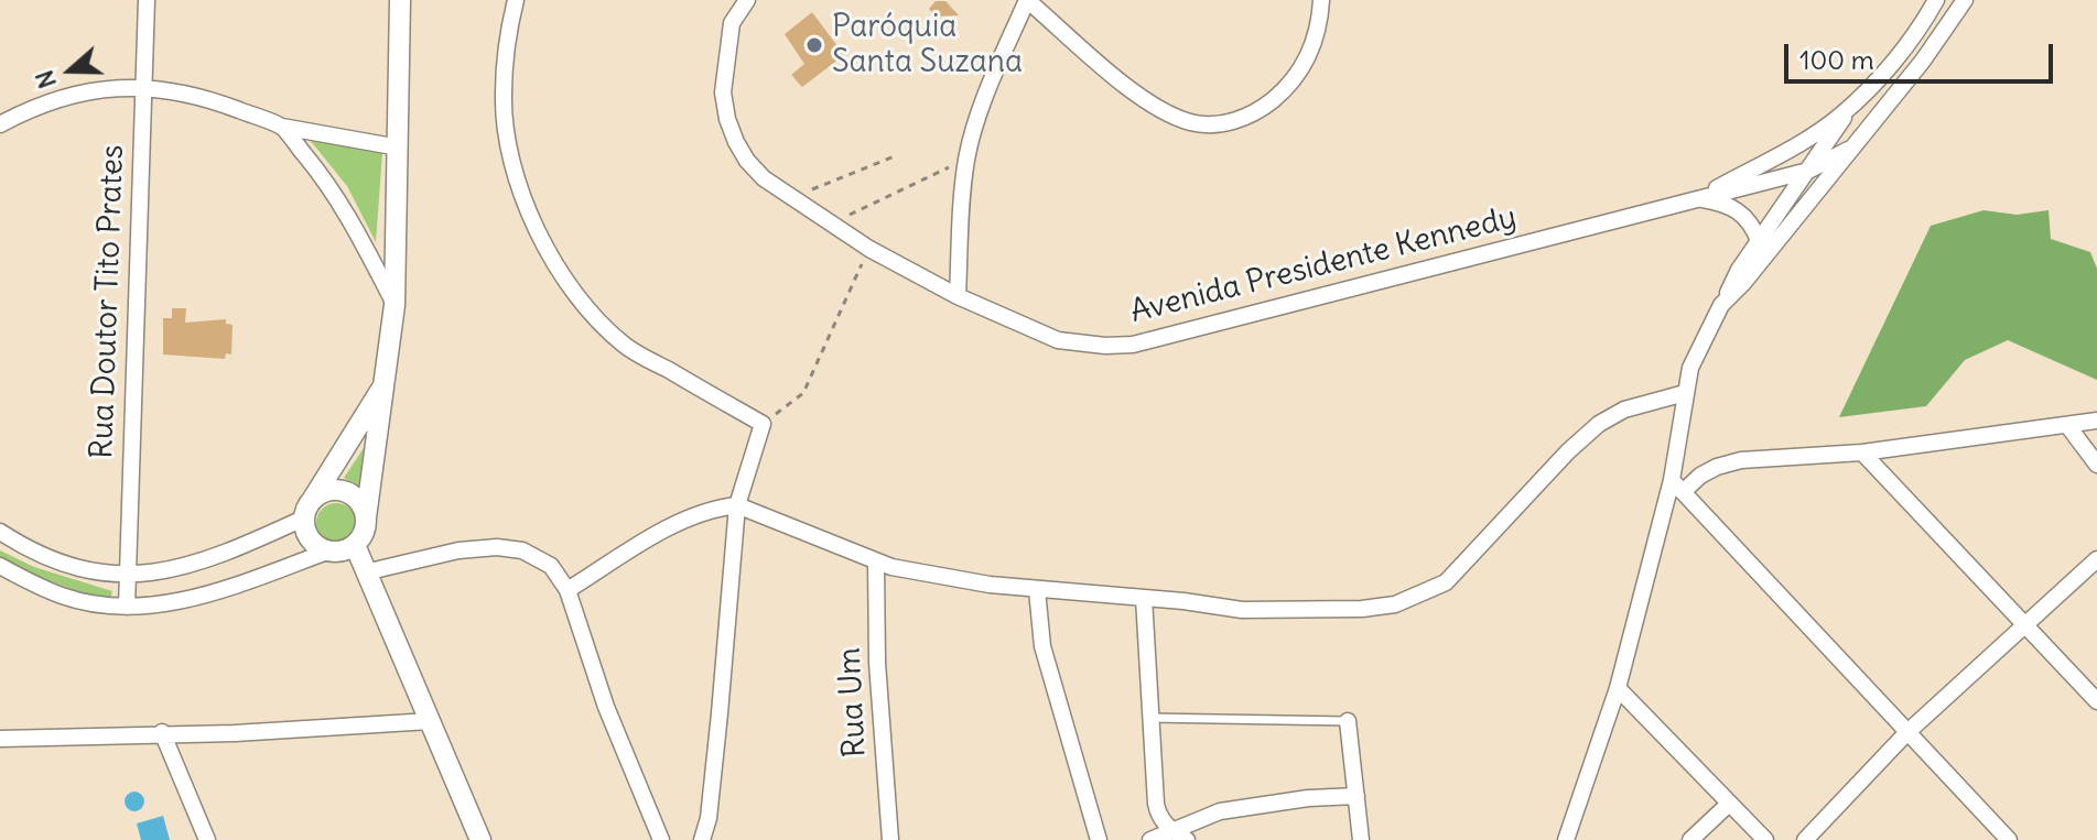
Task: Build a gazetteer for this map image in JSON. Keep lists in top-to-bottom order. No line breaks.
{"streets":{"street":["Avenida Presidente Kennedy","Rua Doutor Tito Prates","Rua Um"]},"places":["Paróquia Santa Suzana"],"scale_bar":"100 m","north":"left"}
